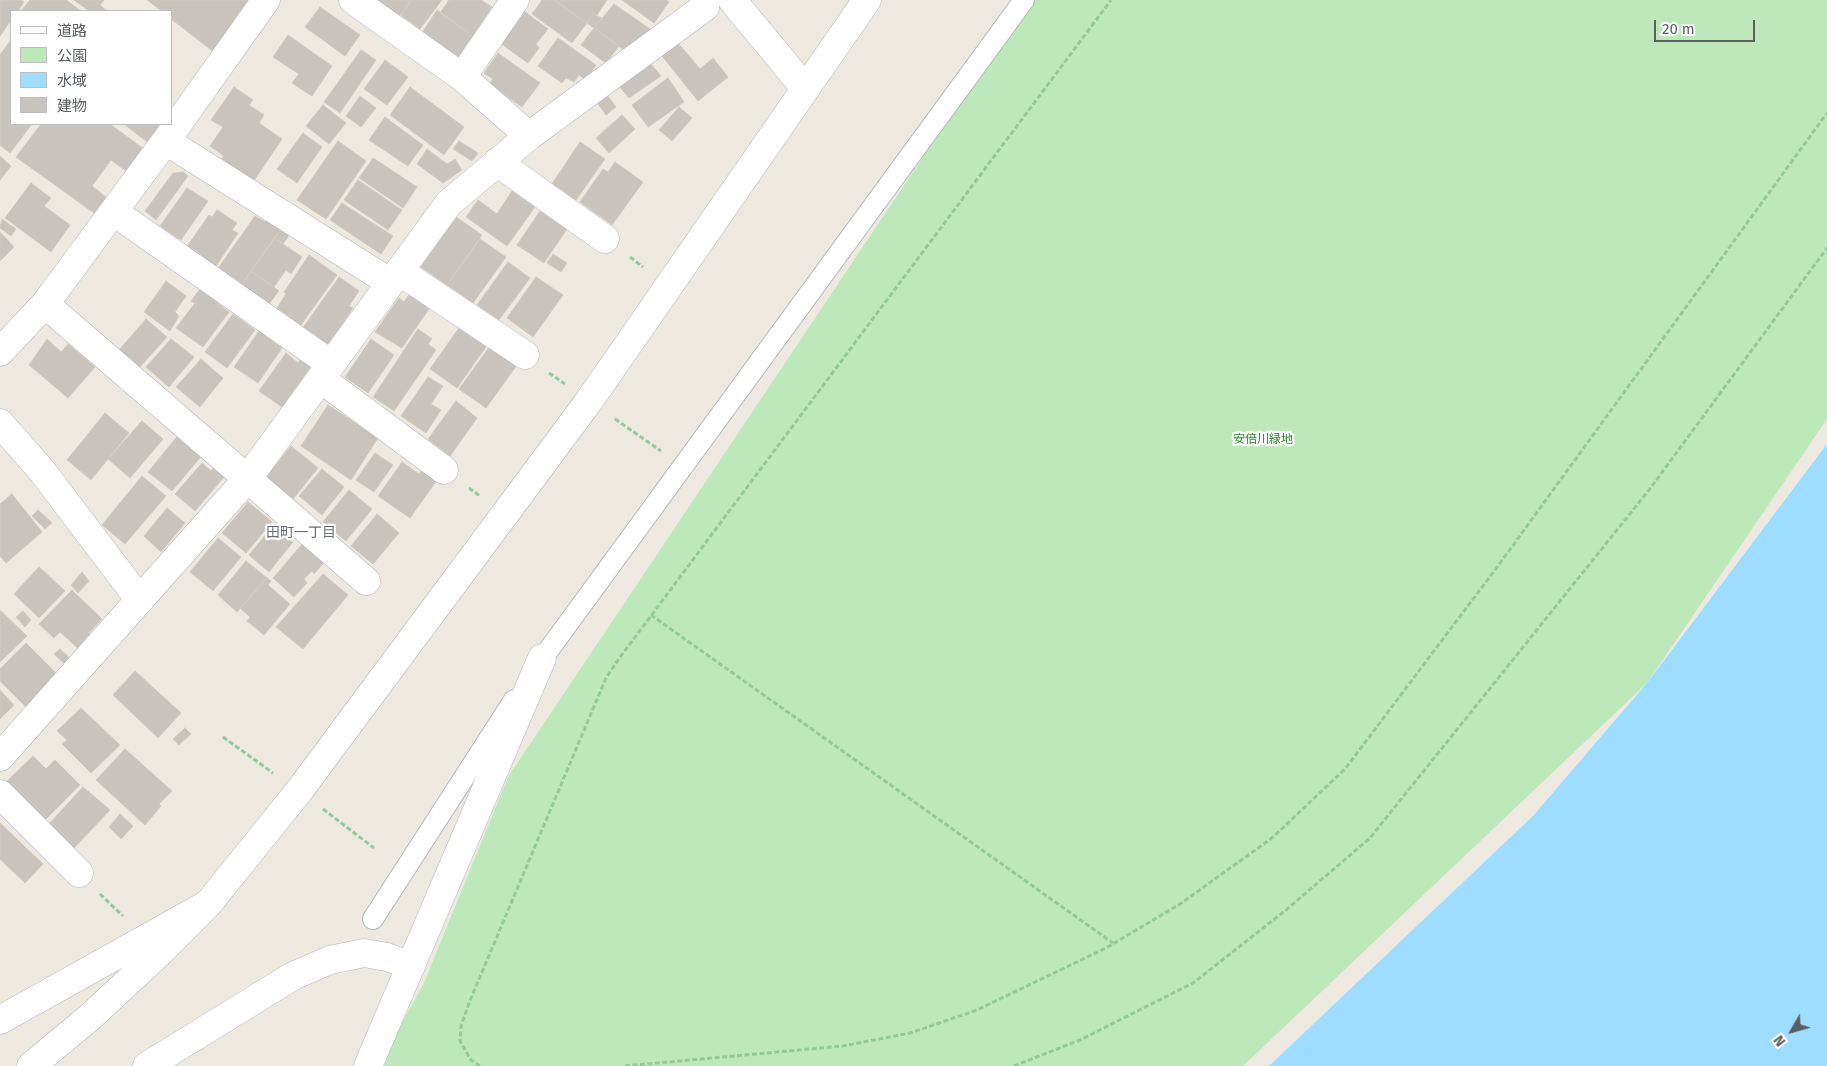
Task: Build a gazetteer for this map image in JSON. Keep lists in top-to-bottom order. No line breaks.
{"districts":["田町一丁目"],"parks":["安倍川緑地"],"legend":["道路","公園","水域","建物"],"scale_bar":"20 m","north":"bottom left"}
